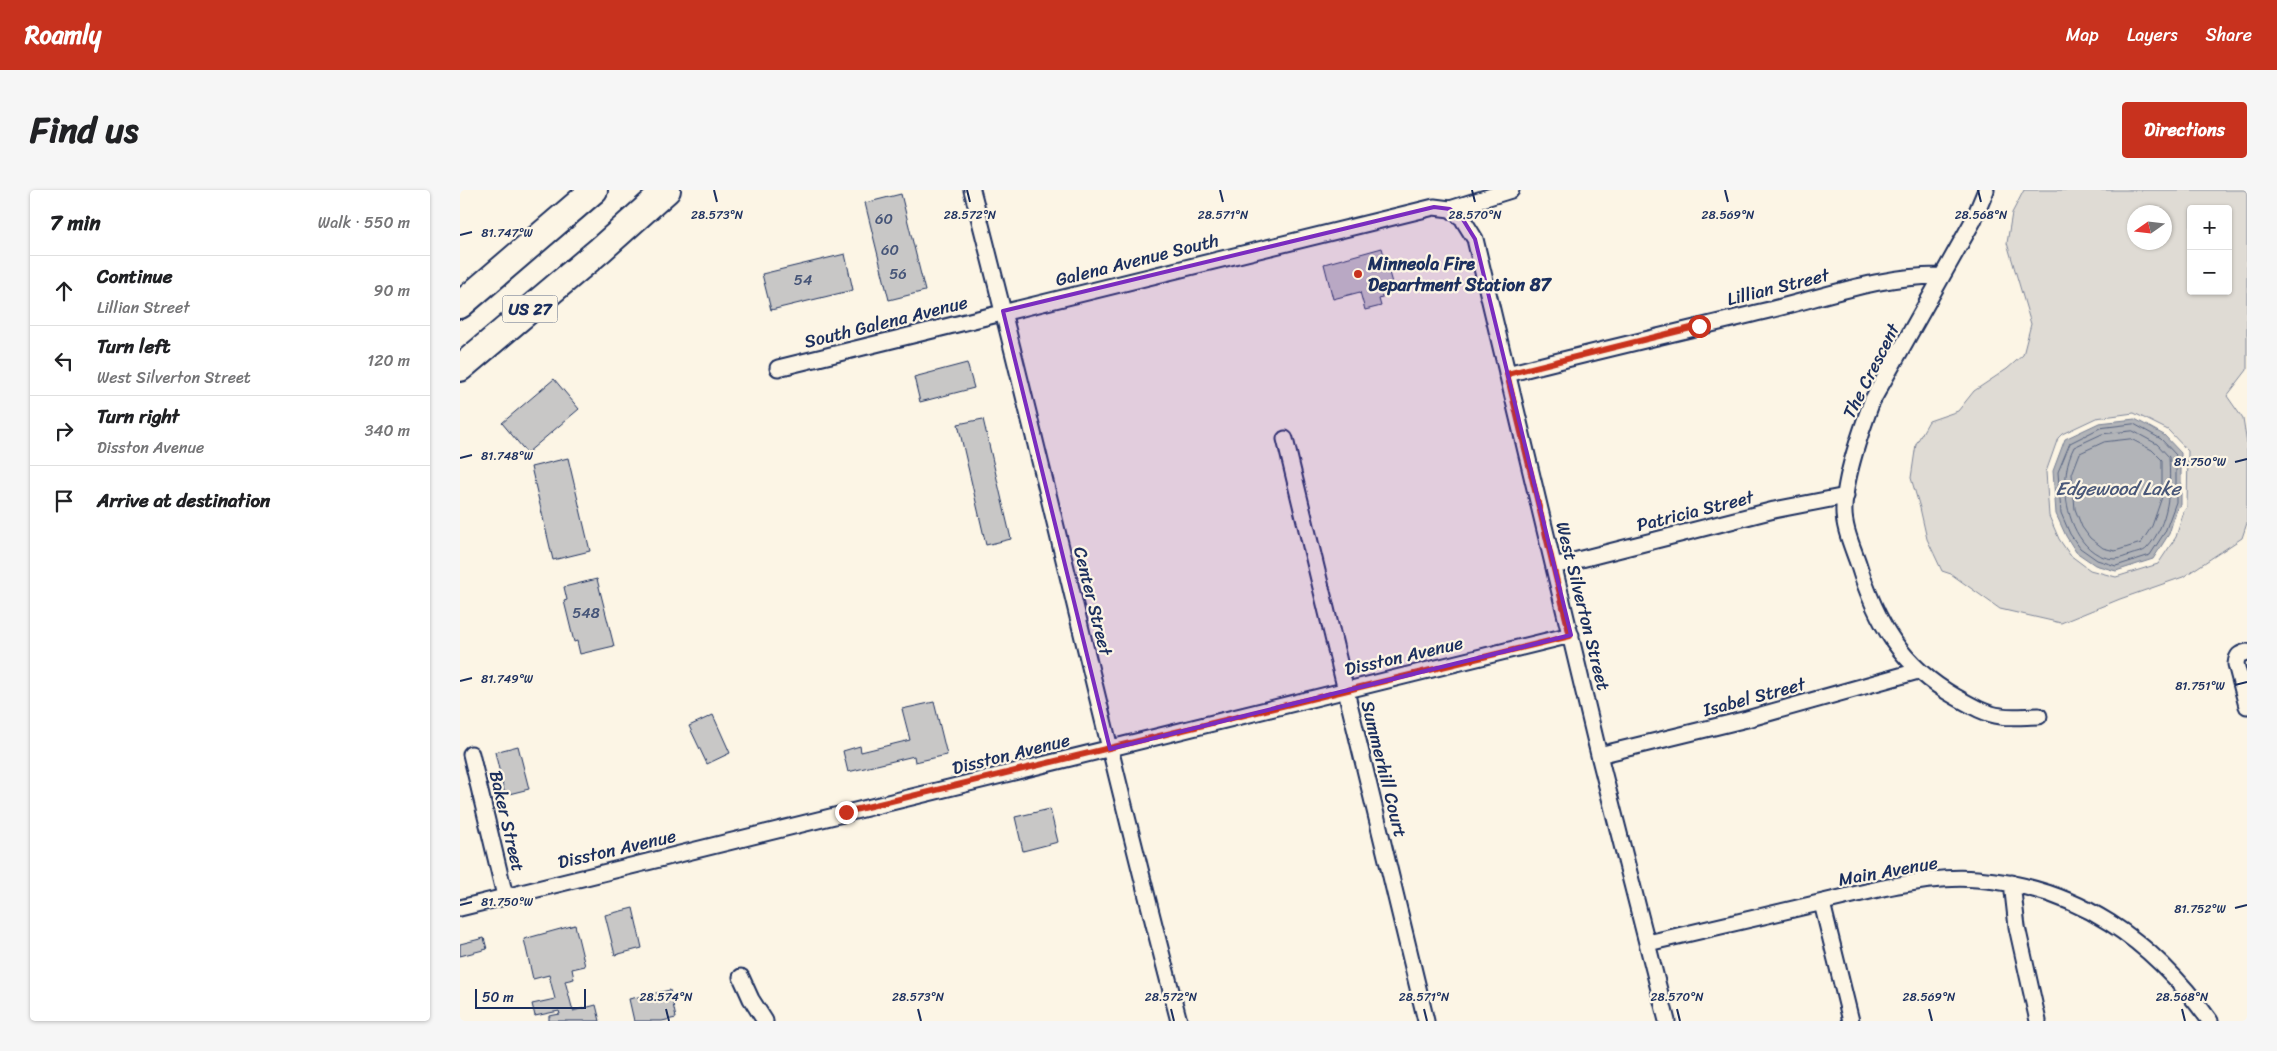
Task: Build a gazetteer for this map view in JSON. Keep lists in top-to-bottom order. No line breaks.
{"streets":{"highway":["US 27"],"street":["Galena Avenue South","Lillian Street","South Galena Avenue","The Crescent","Patricia Street","Center Street","West Silverton Street","Disston Avenue","Isabel Street","Summerhill Court","Baker Street","Main Avenue"]},"crossings":[["Galena Avenue South","South Galena Avenue"],["Galena Avenue South","Center Street"],["Galena Avenue South","West Silverton Street"],["Lillian Street","The Crescent"],["Lillian Street","West Silverton Street"],["South Galena Avenue","Center Street"],["The Crescent","Patricia Street"],["The Crescent","Isabel Street"],["Patricia Street","West Silverton Street"],["Center Street","Disston Avenue"],["West Silverton Street","Disston Avenue"],["West Silverton Street","Isabel Street"],["West Silverton Street","Main Avenue"],["Disston Avenue","Summerhill Court"],["Disston Avenue","Baker Street"]],"water":["Edgewood Lake"],"places":["Minneola Fire Department Station 87"],"house_numbers":["60","60","56","54","548"],"scale_bar":"50 m","north":"left","page":{"header":"Roamly","nav":["Map","Layers","Share"],"title":"Find us","buttons":"Directions","heading":["7 min","Walk · 550 m"],"map_buttons":["+","−"],"list":[["Continue","Lillian Street","90 m"],["Turn left","West Silverton Street","120 m"],["Turn right","Disston Avenue","340 m"],"Arrive at destination"],"scale":"50 m"},"coordinates":["28.573°N","28.572°N","28.571°N","28.570°N","28.569°N","28.568°N","81.747°W","81.748°W","81.750°W","81.749°W","81.751°W","81.752°W","28.574°N"]}
